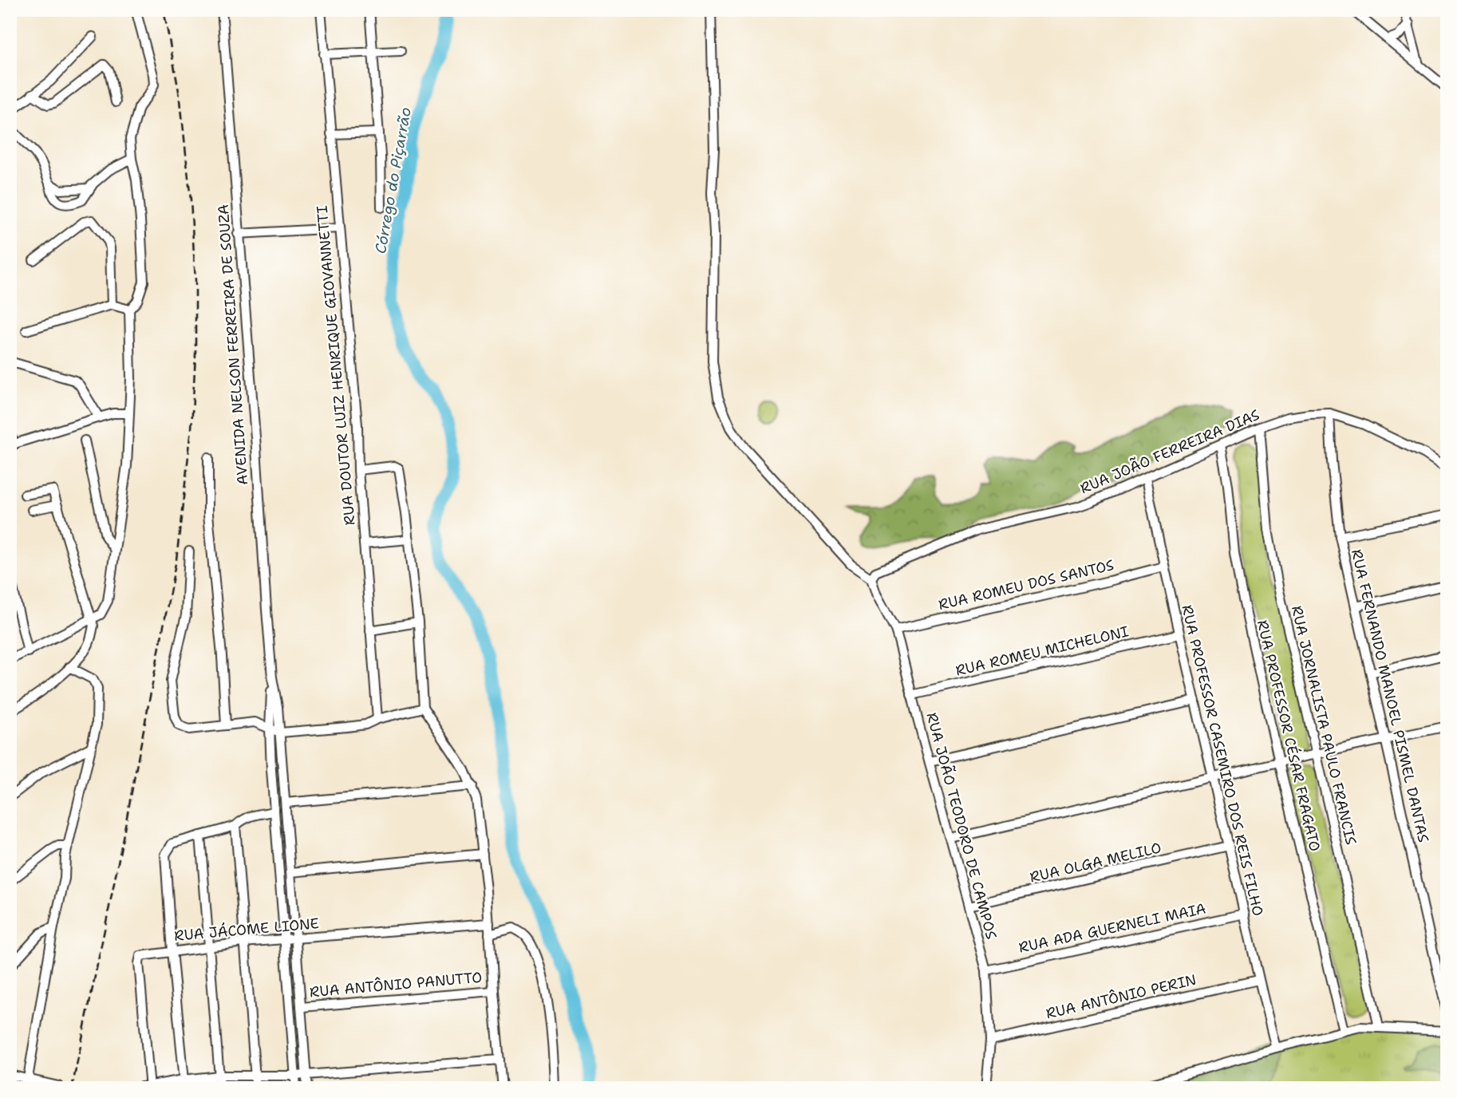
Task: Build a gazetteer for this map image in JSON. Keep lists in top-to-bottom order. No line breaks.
{"streets":{"street":["AVENIDA NELSON FERREIRA DE SOUZA","RUA DOUTOR LUIZ HENRIQUE GIOVANNETTI","RUA JOÃO FERREIRA DIAS","RUA ROMEU DOS SANTOS","RUA ROMEU MICHELONI","RUA FERNANDO MANOEL PISMEL DANTAS","RUA JORNALISTA PAULO FRANCIS","RUA PROFESSOR CÉSAR FRAGATO","RUA PROFESSOR CASEMIRO DOS REIS FILHO","RUA JOÃO TEODORO DE CAMPOS","RUA OLGA MELILO","RUA ADA GUERNELI MAIA","RUA JÁCOME LIONE","RUA ANTÔNIO PANUTTO","RUA ANTÔNIO PERIN"]},"crossings":[["AVENIDA NELSON FERREIRA DE SOUZA","RUA JÁCOME LIONE"],["AVENIDA NELSON FERREIRA DE SOUZA","RUA ANTÔNIO PANUTTO"],["RUA JOÃO FERREIRA DIAS","RUA FERNANDO MANOEL PISMEL DANTAS"],["RUA JOÃO FERREIRA DIAS","RUA JORNALISTA PAULO FRANCIS"],["RUA JOÃO FERREIRA DIAS","RUA PROFESSOR CÉSAR FRAGATO"],["RUA JOÃO FERREIRA DIAS","RUA PROFESSOR CASEMIRO DOS REIS FILHO"],["RUA JOÃO FERREIRA DIAS","RUA JOÃO TEODORO DE CAMPOS"],["RUA ROMEU DOS SANTOS","RUA PROFESSOR CASEMIRO DOS REIS FILHO"],["RUA ROMEU DOS SANTOS","RUA JOÃO TEODORO DE CAMPOS"],["RUA ROMEU MICHELONI","RUA PROFESSOR CASEMIRO DOS REIS FILHO"],["RUA ROMEU MICHELONI","RUA JOÃO TEODORO DE CAMPOS"],["RUA PROFESSOR CASEMIRO DOS REIS FILHO","RUA OLGA MELILO"],["RUA PROFESSOR CASEMIRO DOS REIS FILHO","RUA ADA GUERNELI MAIA"],["RUA PROFESSOR CASEMIRO DOS REIS FILHO","RUA ANTÔNIO PERIN"],["RUA JOÃO TEODORO DE CAMPOS","RUA OLGA MELILO"],["RUA JOÃO TEODORO DE CAMPOS","RUA ADA GUERNELI MAIA"],["RUA JOÃO TEODORO DE CAMPOS","RUA ANTÔNIO PERIN"]],"water":["Córrego do Piçarrão"]}
